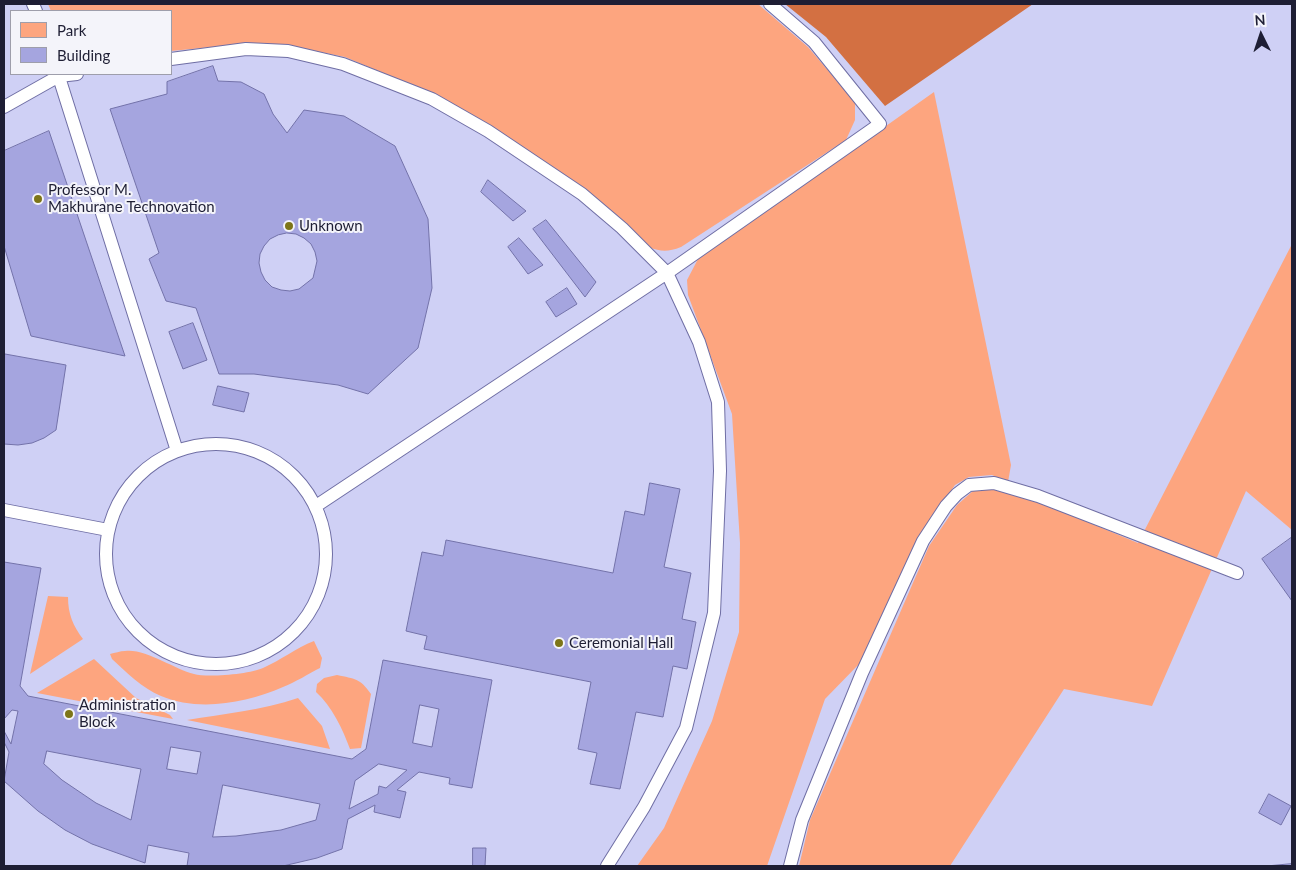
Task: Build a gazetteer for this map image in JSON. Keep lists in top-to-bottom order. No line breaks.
{"places":["Professor M. Makhurane Technovation","Unknown","Ceremonial Hall","Administration Block"],"legend":["Park","Building"],"north":"top"}
